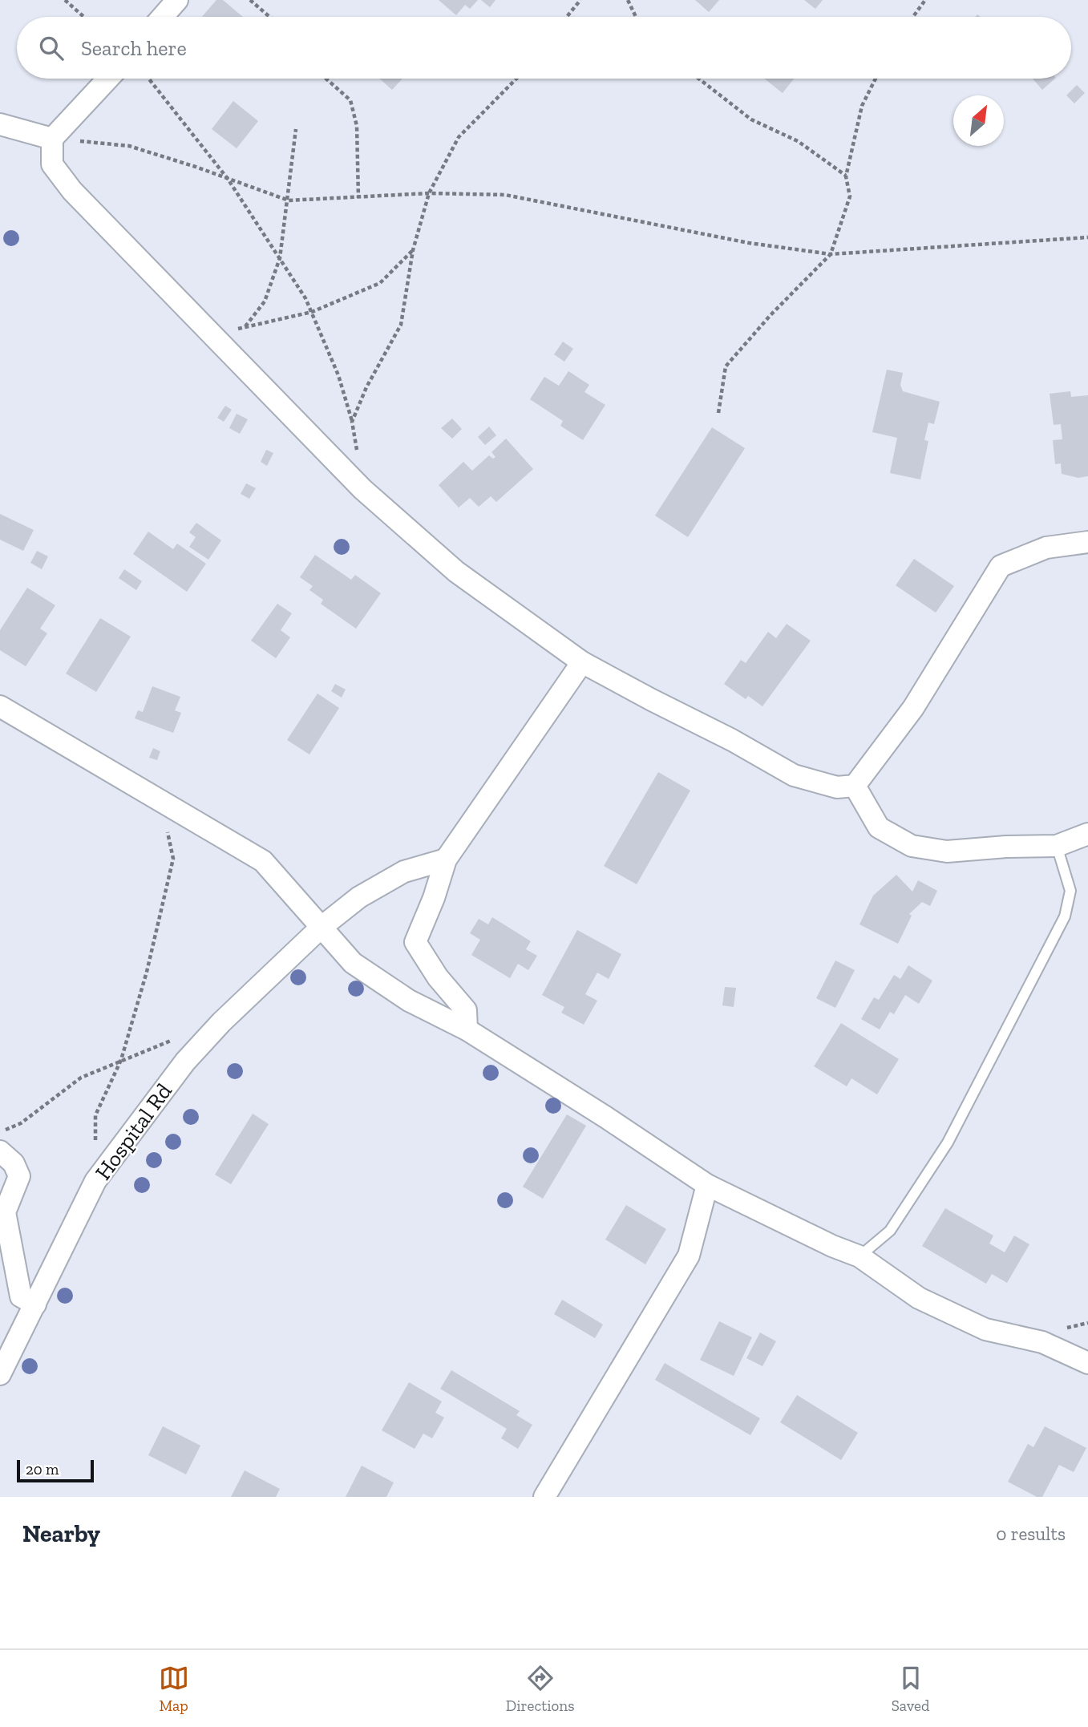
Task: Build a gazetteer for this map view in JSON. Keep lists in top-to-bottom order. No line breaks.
{"streets":{"street":["Hospital Rd"]},"scale_bar":"20 m","north":"top right","page":{"search":"Search here","scale":"20 m","heading":["Nearby","0 results"],"nav":["Map","Directions","Saved"]}}
